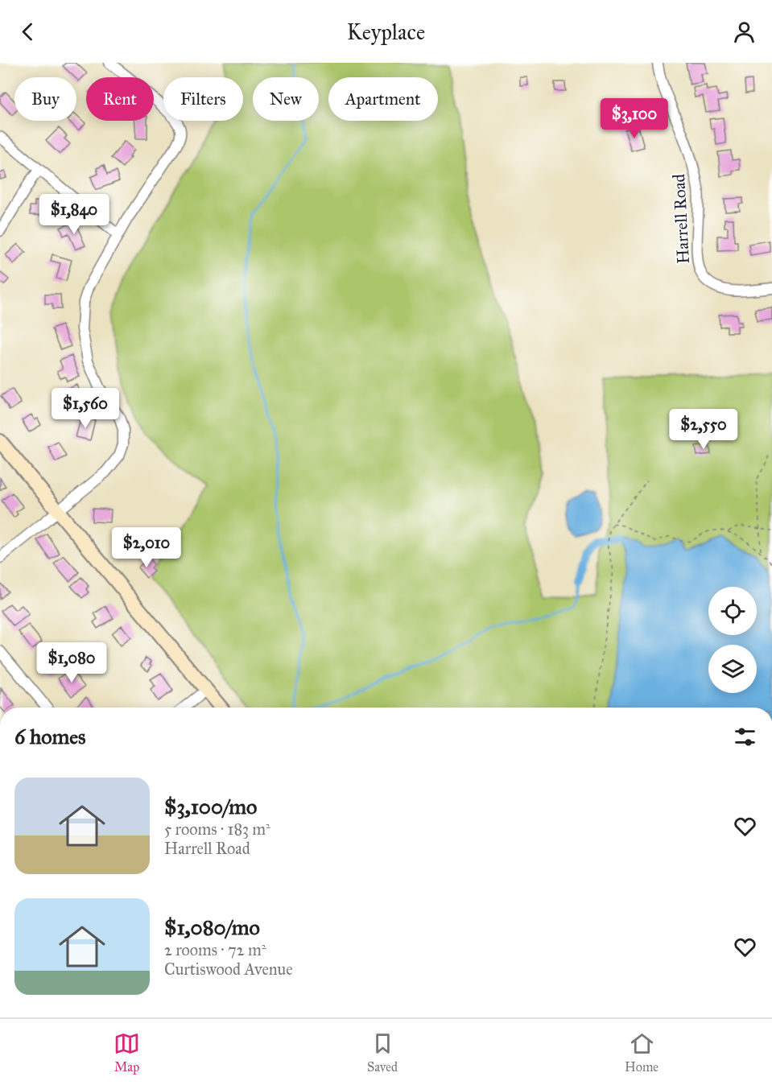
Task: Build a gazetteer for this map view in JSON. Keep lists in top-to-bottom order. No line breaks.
{"streets":{"street":["Harrell Road"]},"page":{"header":"Keyplace","chip":["Buy","Rent","Filters","New","Apartment"],"price":["$3,100","$1,840","$1,560","$2,550","$2,010","$1,080"],"heading":"6 homes","list":[{"name":"$3,100/mo","note":"5 rooms · 183 m² · Harrell Road"},{"name":"$1,080/mo","note":"2 rooms · 72 m² · Curtiswood Avenue"}],"tabs":["Map","Saved","Home"]}}
